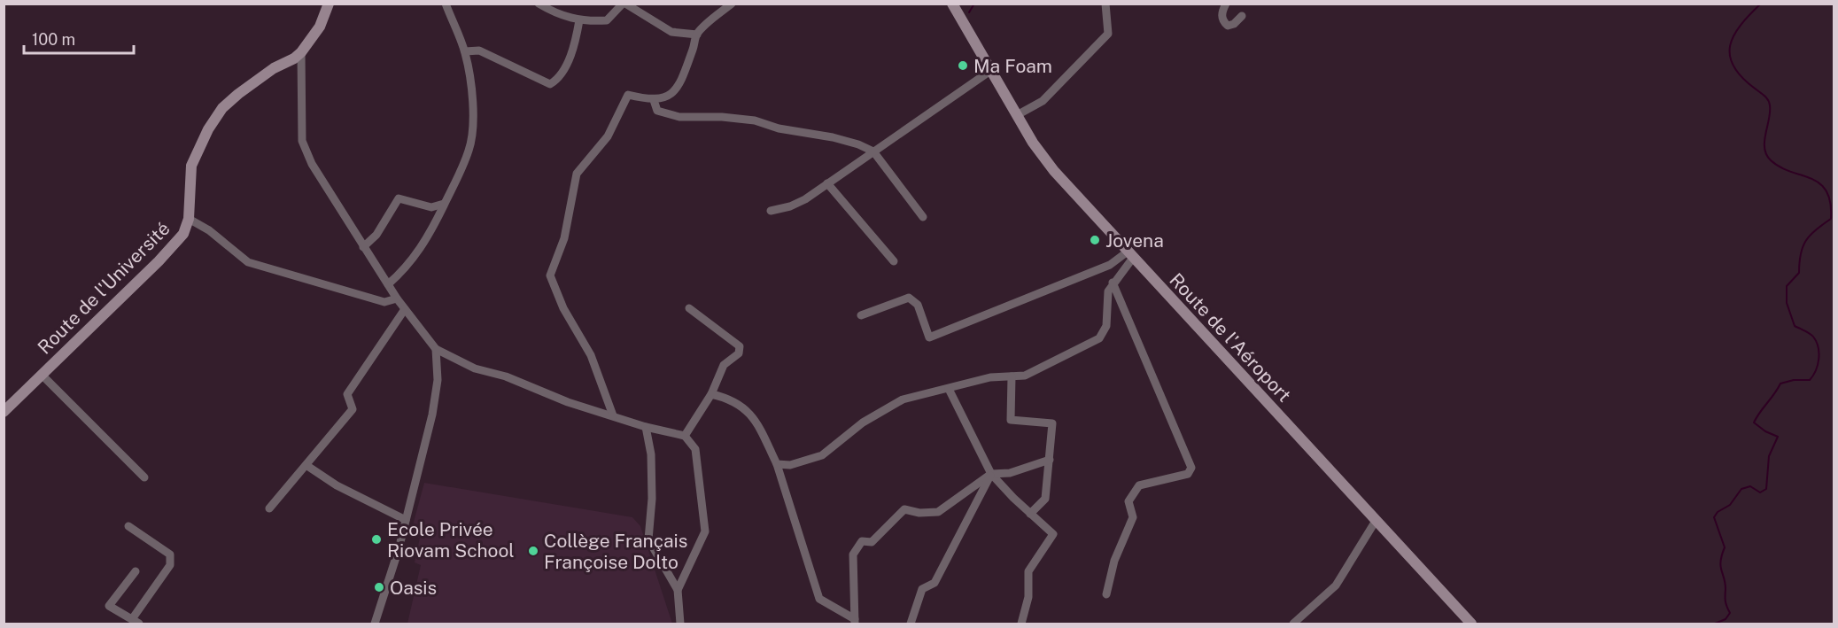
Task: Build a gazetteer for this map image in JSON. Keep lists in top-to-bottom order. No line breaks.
{"streets":{"main road":["Route de l'Université","Route de l'Aéroport"]},"places":["Ma Foam","Jovena","Ecole Privée Riovam School","Collège Français Françoise Dolto","Oasis"],"scale_bar":"100 m"}
